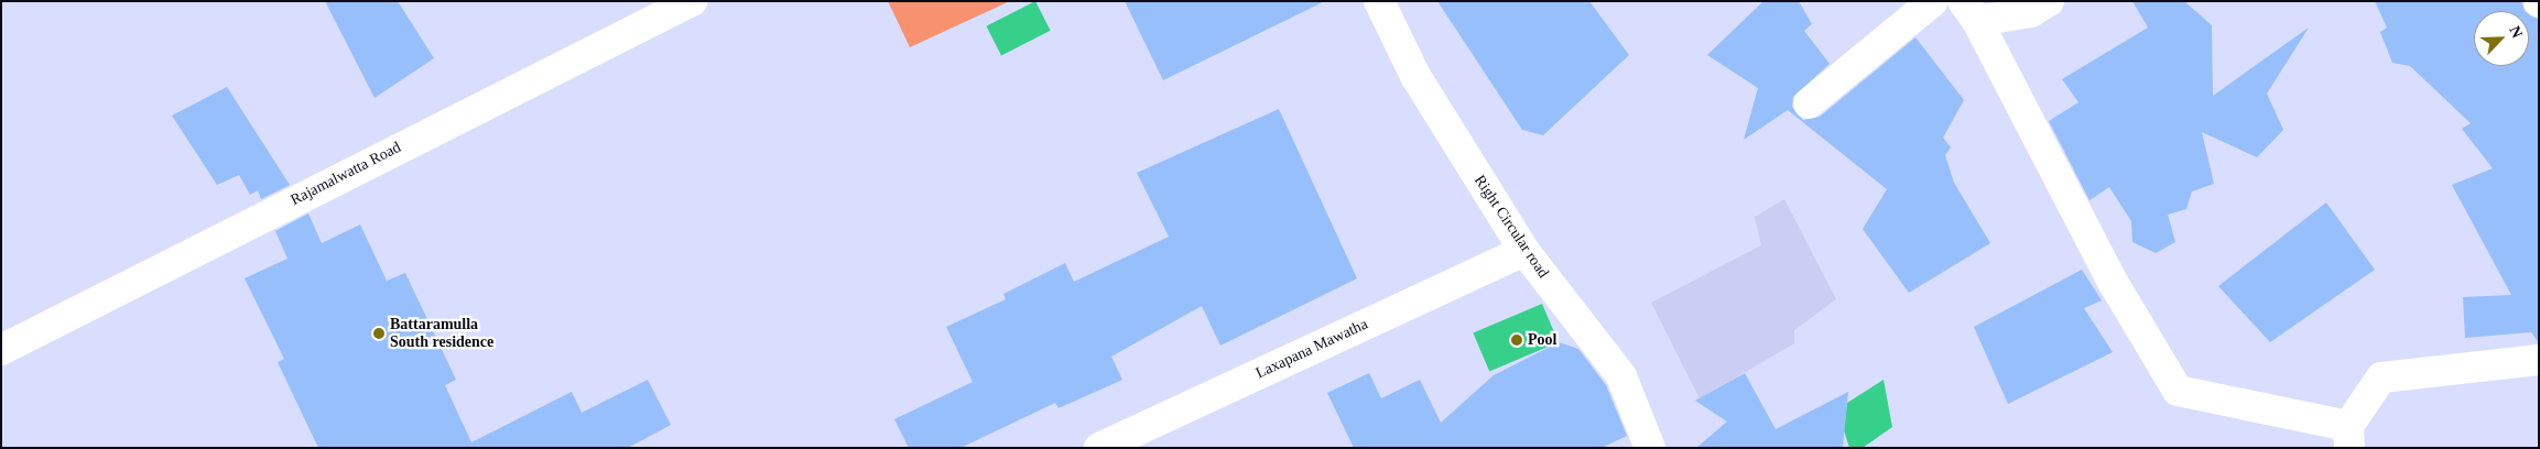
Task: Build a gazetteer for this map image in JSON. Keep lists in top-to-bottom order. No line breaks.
{"streets":{"street":["Rajamalwatta Road","Right Circular road","Laxapana Mawatha"]},"crossings":[["Right Circular road","Laxapana Mawatha"]],"places":["Battaramulla South residence","Pool"],"north":"top right"}
